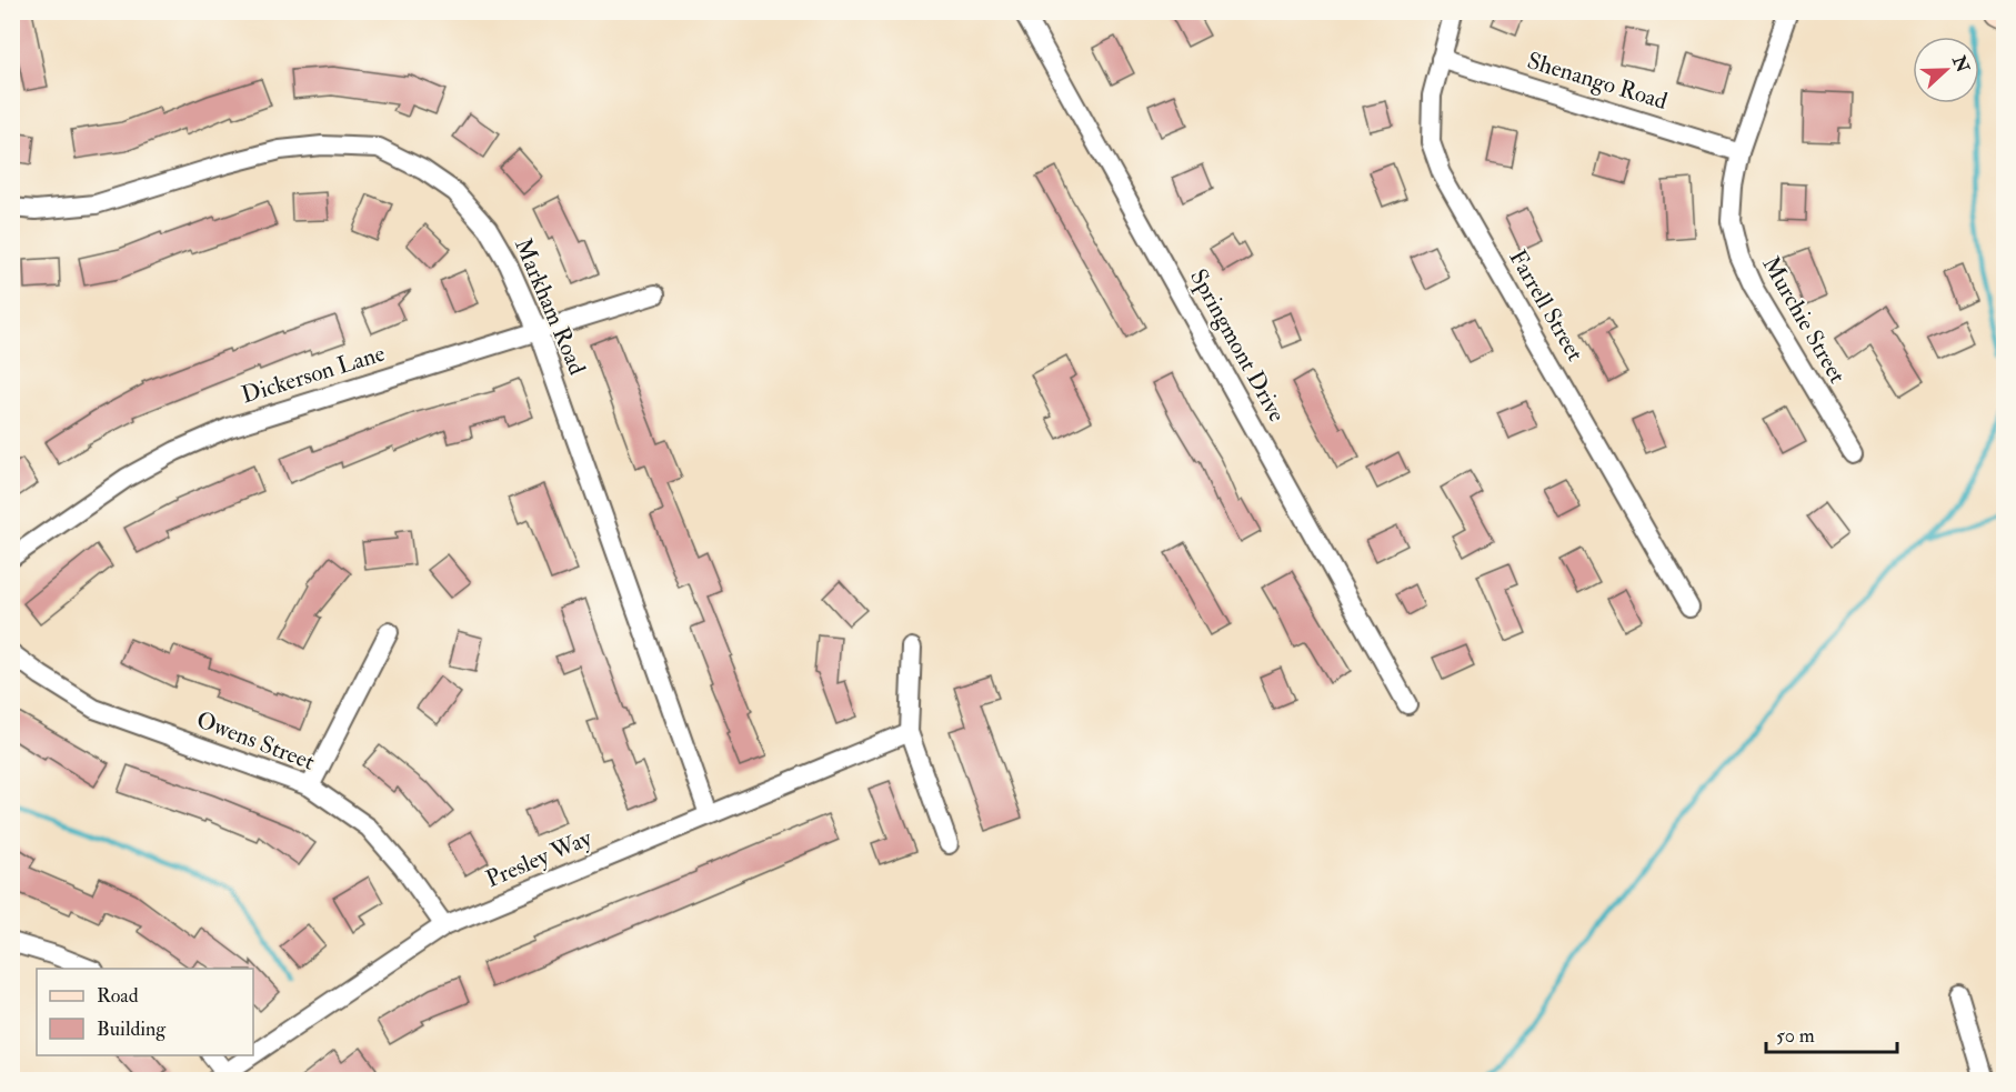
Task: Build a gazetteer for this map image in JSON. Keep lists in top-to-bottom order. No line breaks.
{"streets":{"street":["Shenango Road","Farrell Street","Markham Road","Murchie Street","Springmont Drive","Dickerson Lane","Owens Street","Presley Way"]},"crossings":[["Shenango Road","Farrell Street"],["Shenango Road","Murchie Street"],["Markham Road","Dickerson Lane"],["Markham Road","Presley Way"],["Owens Street","Presley Way"]],"legend":["Road","Building"],"scale_bar":"50 m","north":"right"}
